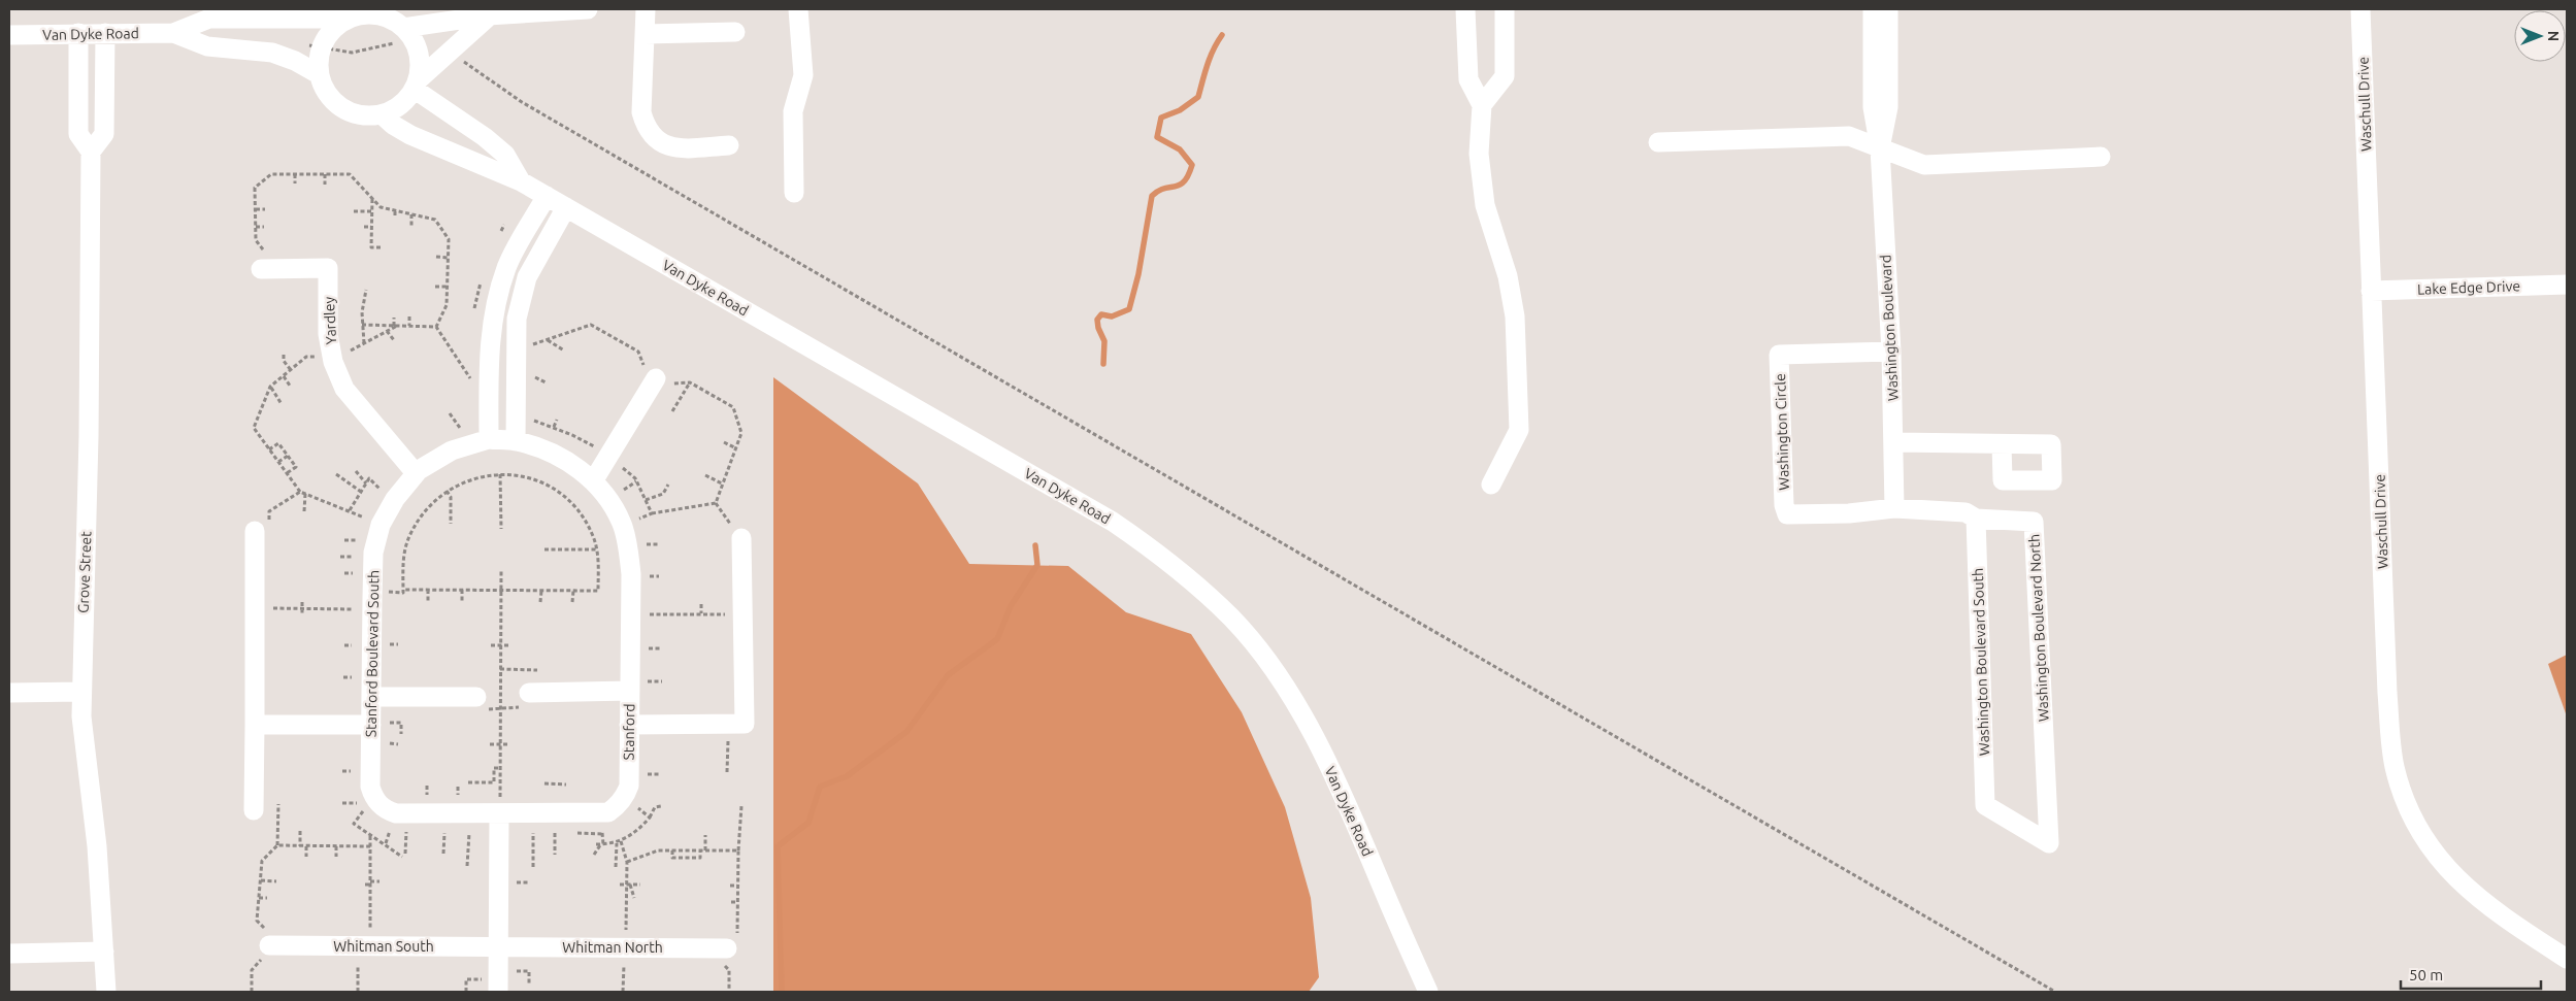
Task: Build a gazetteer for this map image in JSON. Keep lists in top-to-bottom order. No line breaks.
{"streets":{"street":["Van Dyke Road","Waschull Drive","Lake Edge Drive","Yardley","Washington Boulevard","Washington Circle","Grove Street","Washington Boulevard North","Stanford Boulevard South","Washington Boulevard South","Stanford","Whitman South","Whitman North"]},"crossings":[["Van Dyke Road","Grove Street"],["Waschull Drive","Lake Edge Drive"],["Yardley","Stanford Boulevard South"],["Washington Boulevard","Washington Circle"],["Washington Boulevard","Washington Boulevard North"],["Washington Circle","Washington Boulevard North"],["Washington Boulevard North","Washington Boulevard South"],["Stanford Boulevard South","Stanford"],["Whitman South","Whitman North"]],"scale_bar":"50 m","north":"right"}
